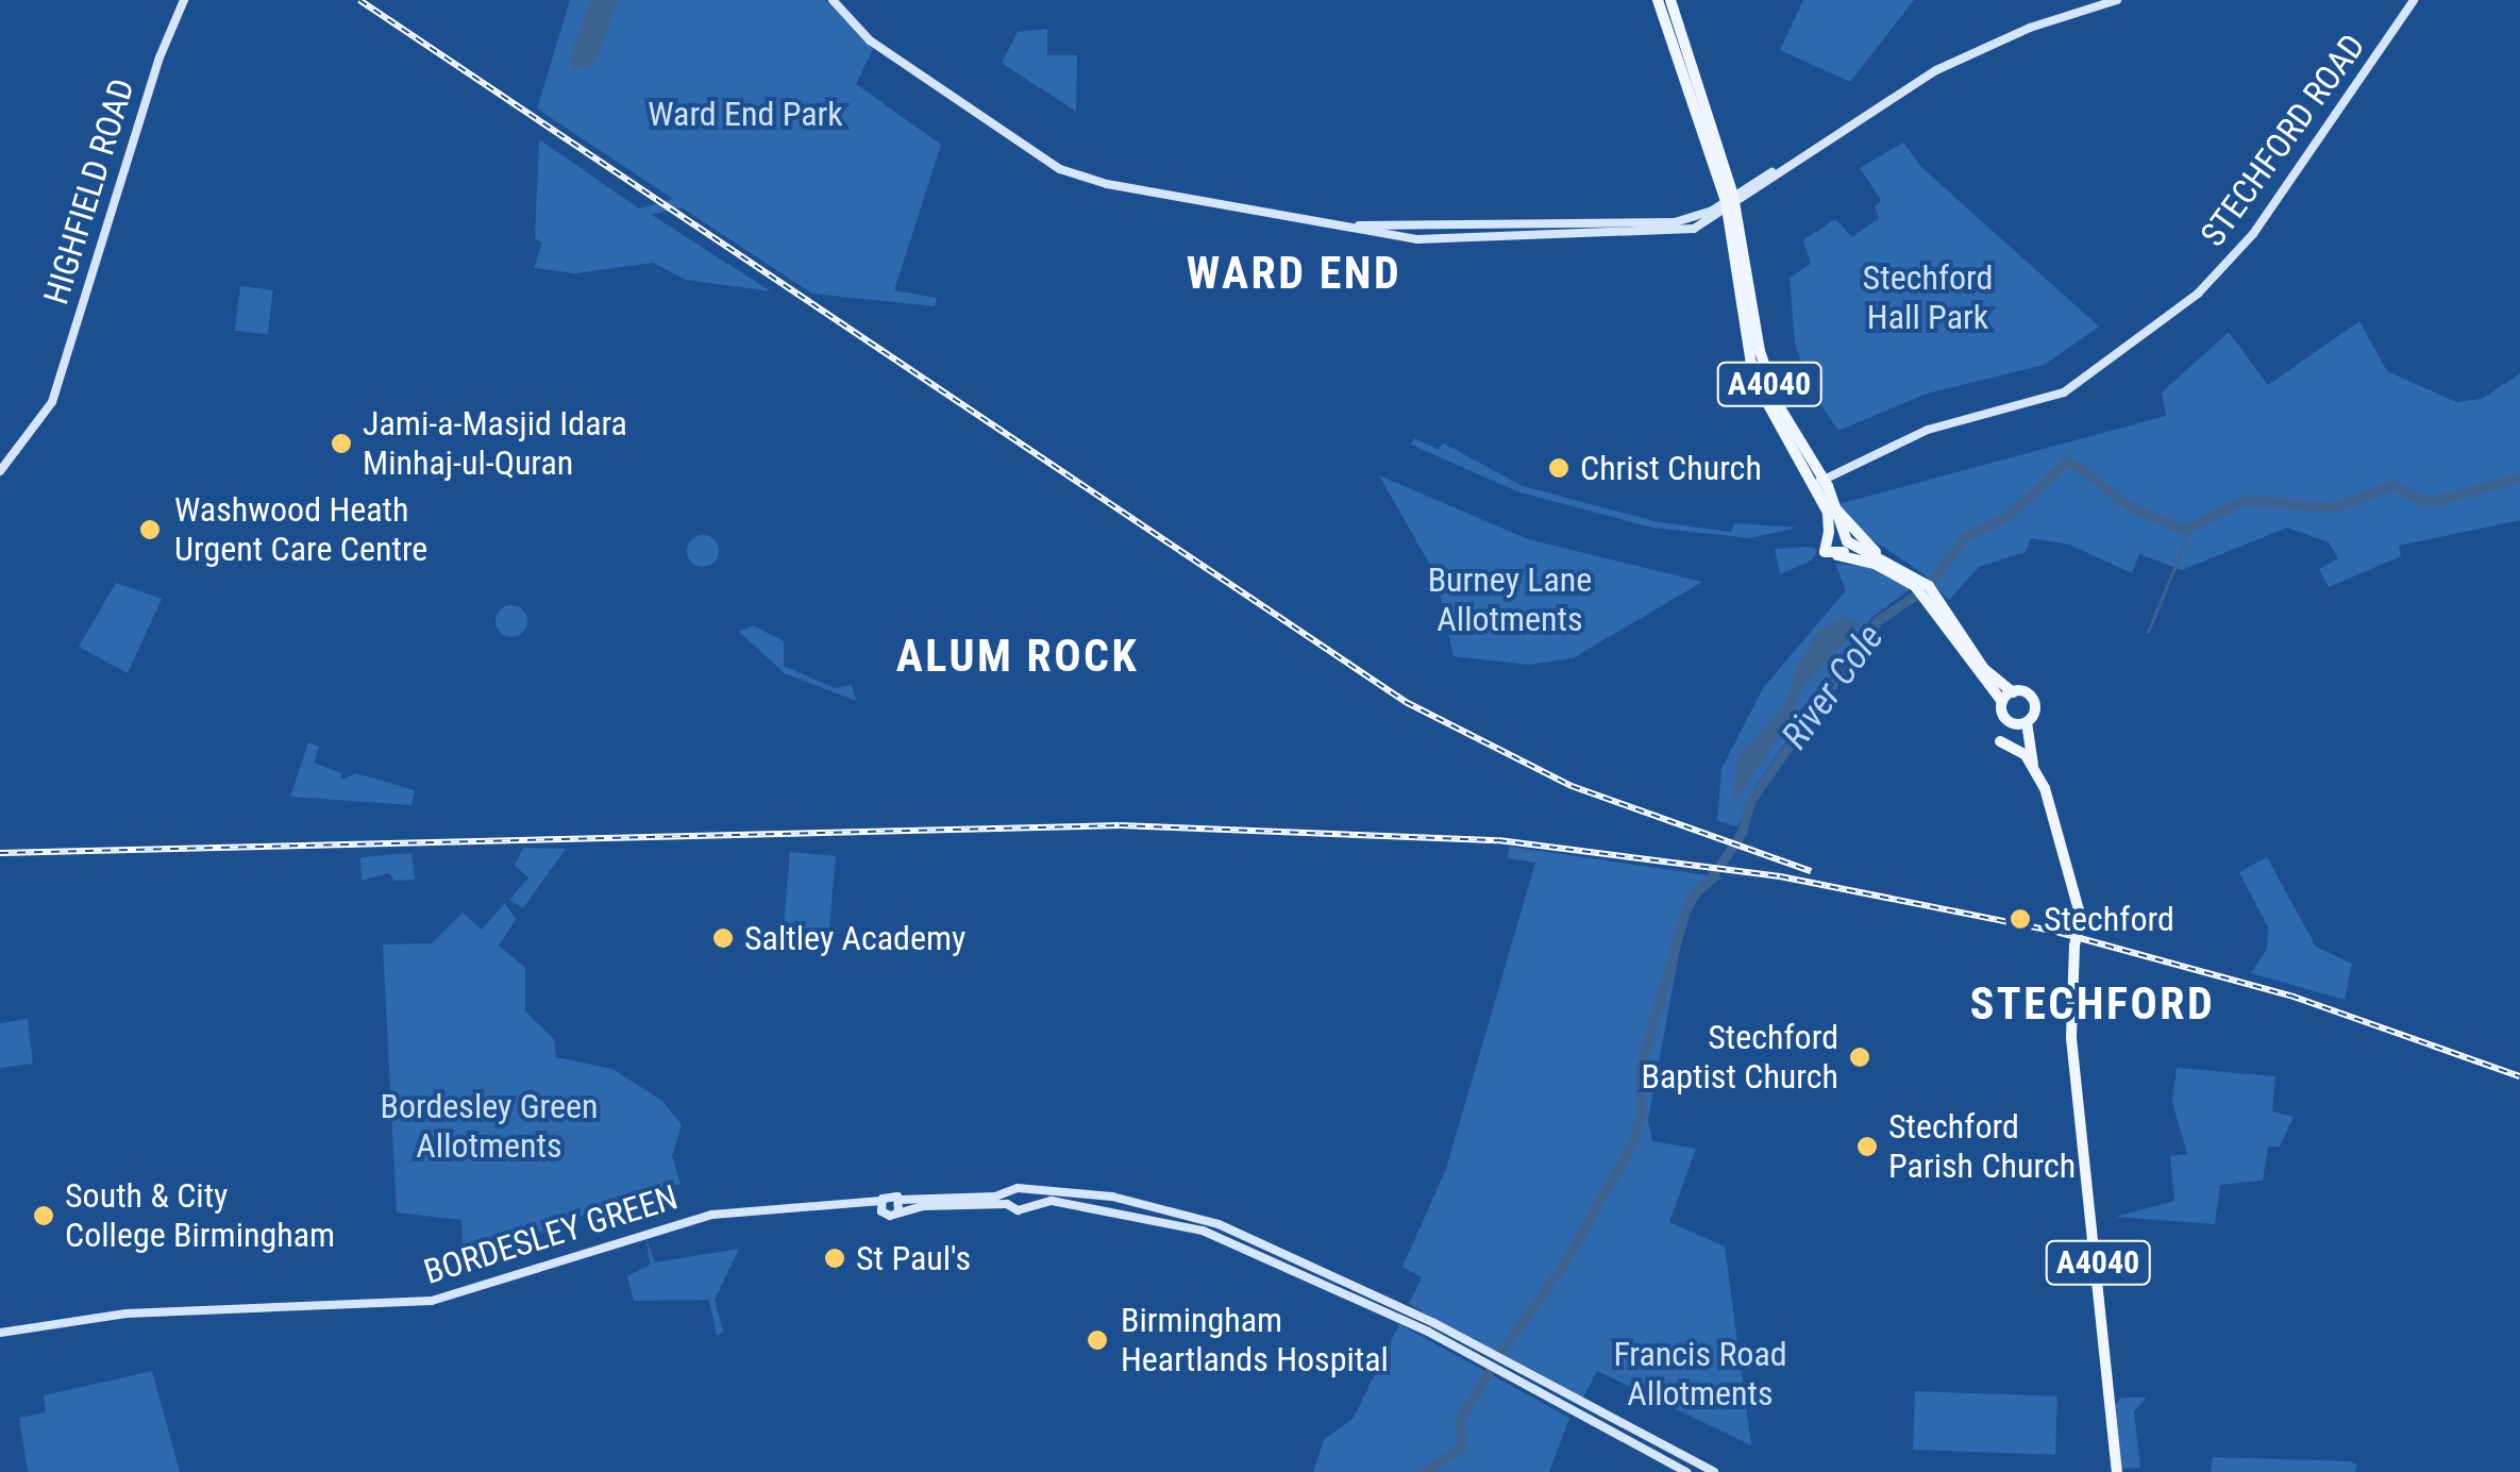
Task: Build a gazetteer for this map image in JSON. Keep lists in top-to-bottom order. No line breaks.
{"streets":{"main road":["STECHFORD ROAD","HIGHFIELD ROAD","A4040","BORDESLEY GREEN"]},"crossings":[["STECHFORD ROAD","A4040"]],"districts":["WARD END","ALUM ROCK","STECHFORD"],"water":["River Cole"],"parks":["Ward End Park","Stechford Hall Park","Burney Lane Allotments","Bordesley Green Allotments","Francis Road Allotments"],"places":["Jami-a-Masjid Idara Minhaj-ul-Quran","Christ Church","Washwood Heath Urgent Care Centre","Stechford","Saltley Academy","Stechford Baptist Church","Stechford Parish Church","South & City College Birmingham","St Paul's","Birmingham Heartlands Hospital"]}
